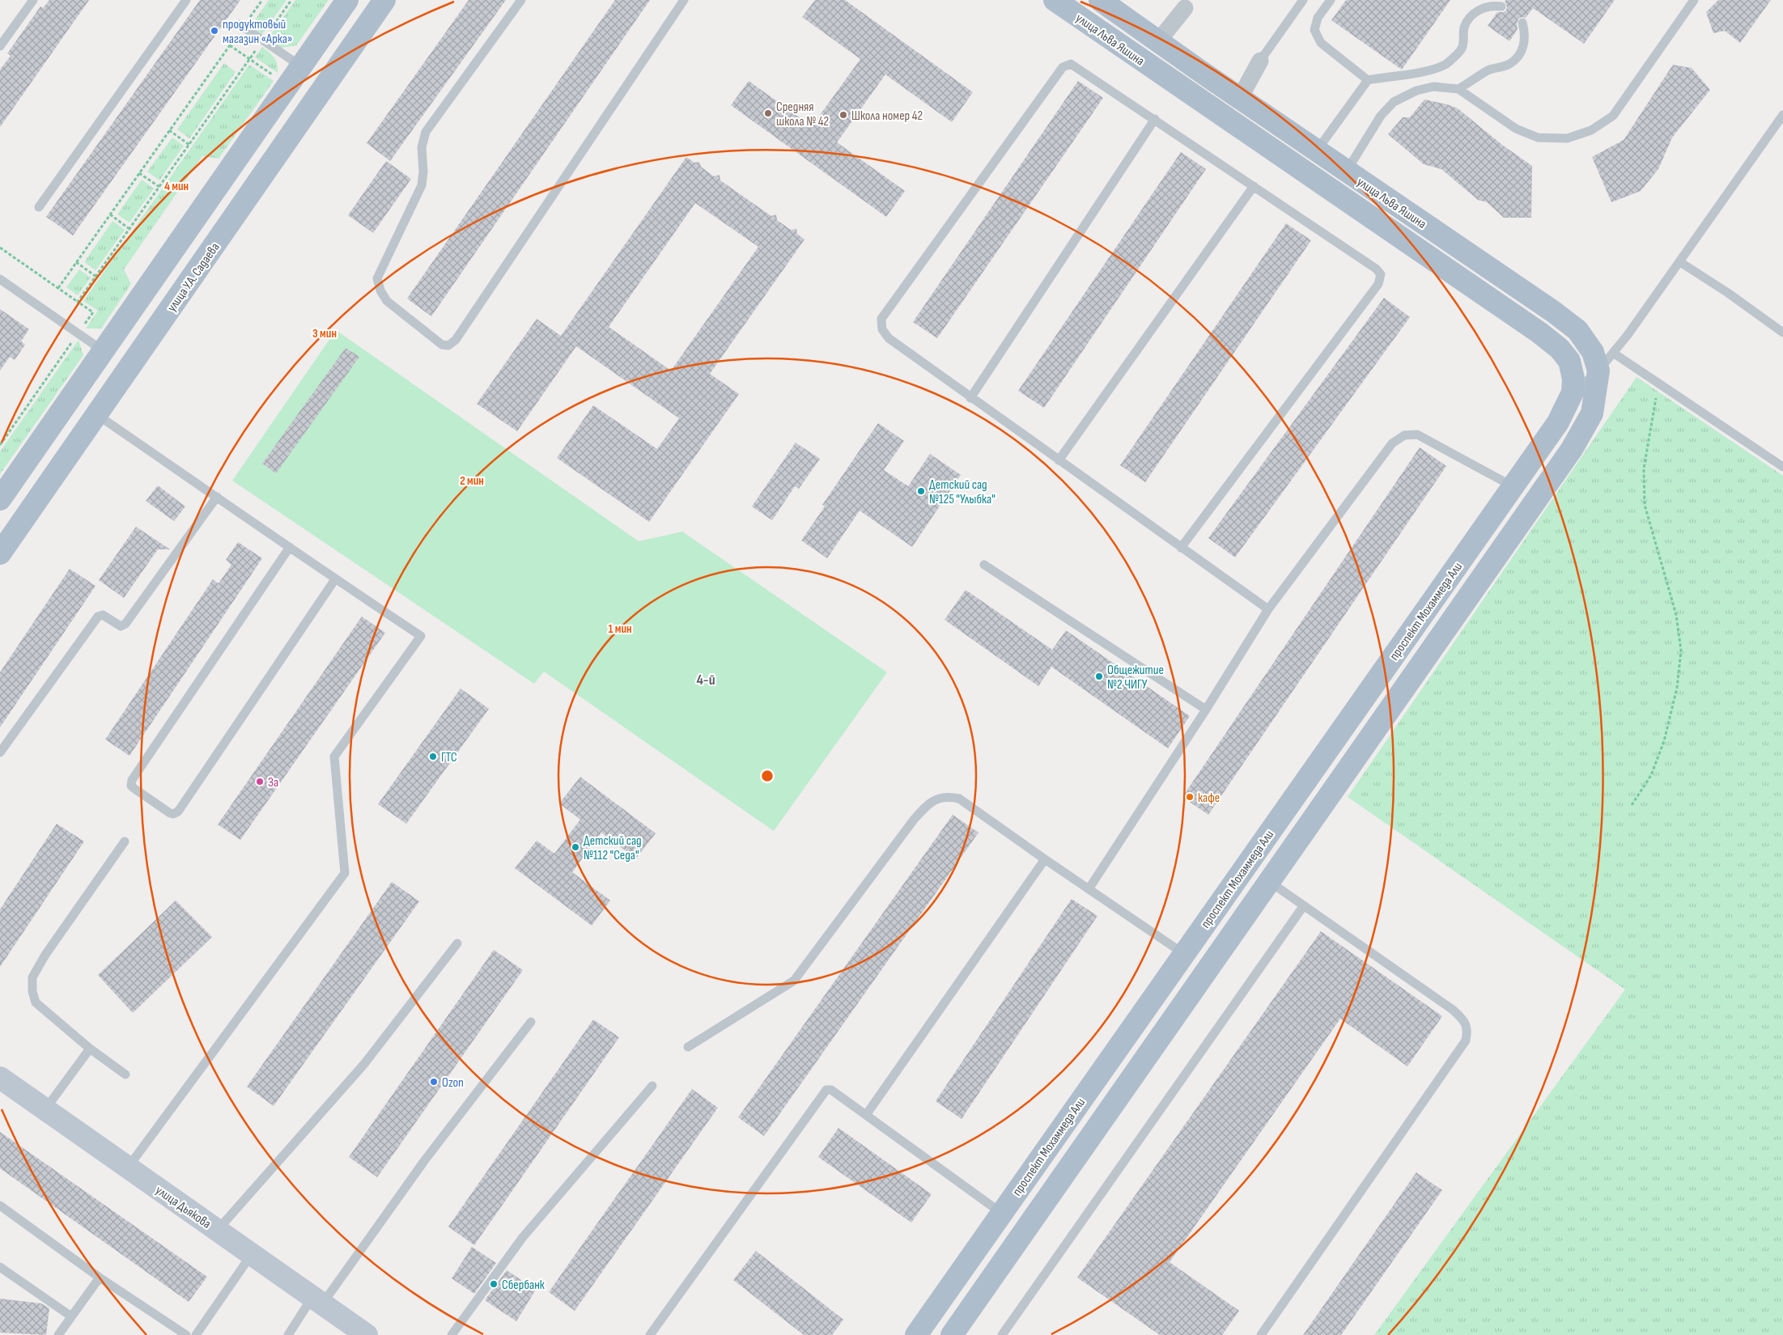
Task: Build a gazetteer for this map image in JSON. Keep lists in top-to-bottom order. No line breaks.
{"streets":{"main road":["улица Льва Яшина","улица У.А. Садаева","проспект Мохаммеда Али"],"street":["улица Дьякова"]},"crossings":[["улица Льва Яшина","проспект Мохаммеда Али"]],"districts":["4-й"],"places":["продуктовый магазин «Арка»","Средняя школа № 42","Школа номер 42","Детский сад №125 \"Улыбка\"","Общежитие №2 ЧИГУ","ГТС","За","кафе","Детский сад №112 \"Седа\"","Ozon","Сбербанк"],"rings":["4 мин","3 мин","2 мин","1 мин"]}
